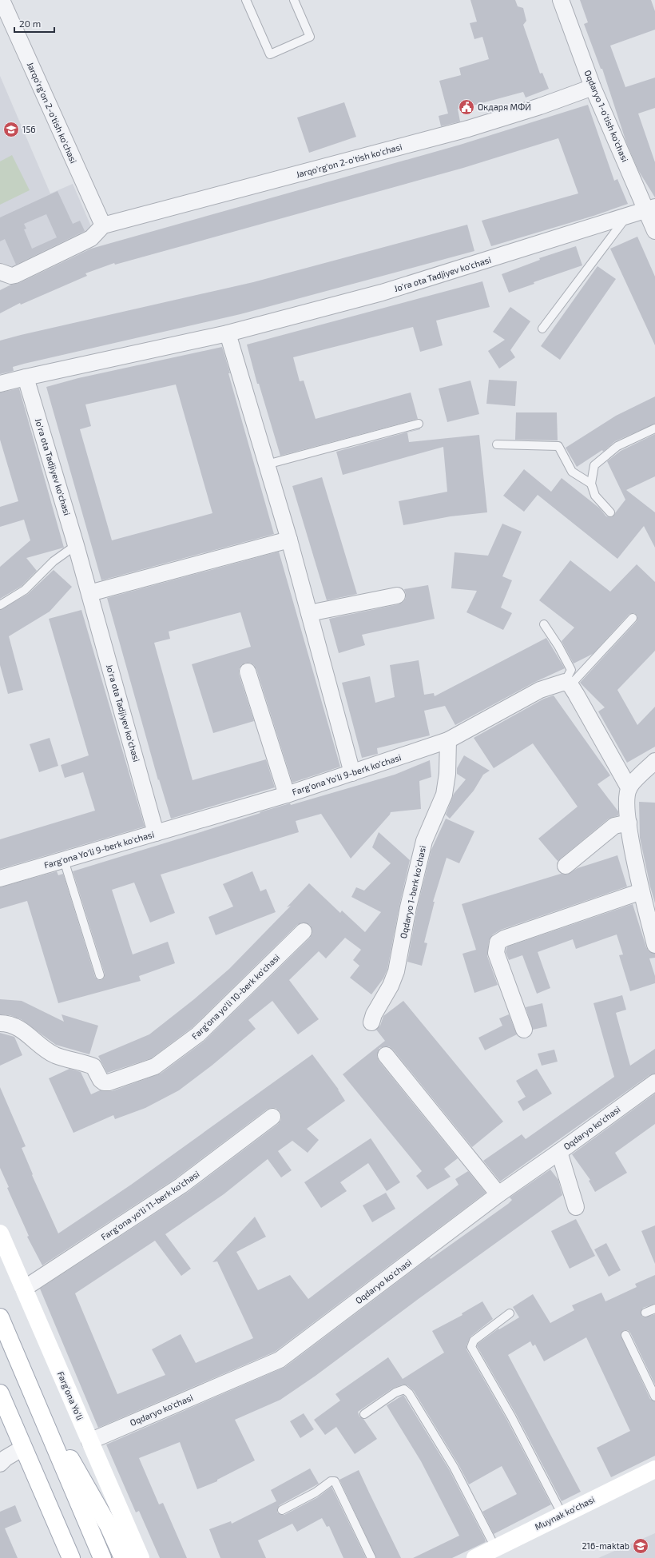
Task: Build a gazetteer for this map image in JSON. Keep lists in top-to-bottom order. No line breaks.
{"streets":{"main road":["Farg'ona Yo'li","Muynak ko'chasi"],"street":["Jarqo'rg'on 2-o'tish ko'chasi","Oqdaryo 1-o'tish ko'chasi","Jo'ra ota Tadjiyev ko'chasi","Farg'ona Yo'li 9-berk ko'chasi","Oqdaryo 1-berk ko'chasi","Farg'ona yo'li 10-berk ko'chasi","Oqdaryo ko'chasi","Farg'ona yo'li 11-berk ko'chasi"]},"crossings":[["Jarqo'rg'on 2-o'tish ko'chasi","Oqdaryo 1-o'tish ko'chasi"],["Oqdaryo 1-o'tish ko'chasi","Jo'ra ota Tadjiyev ko'chasi"],["Jo'ra ota Tadjiyev ko'chasi","Farg'ona Yo'li 9-berk ko'chasi"],["Farg'ona Yo'li 9-berk ko'chasi","Oqdaryo 1-berk ko'chasi"],["Oqdaryo ko'chasi","Farg'ona Yo'li"],["Farg'ona yo'li 11-berk ko'chasi","Farg'ona Yo'li"]],"places":{"public building":["Окдаря МФЙ"],"school or university":["156","216-maktab"]},"scale_bar":"20 m"}
